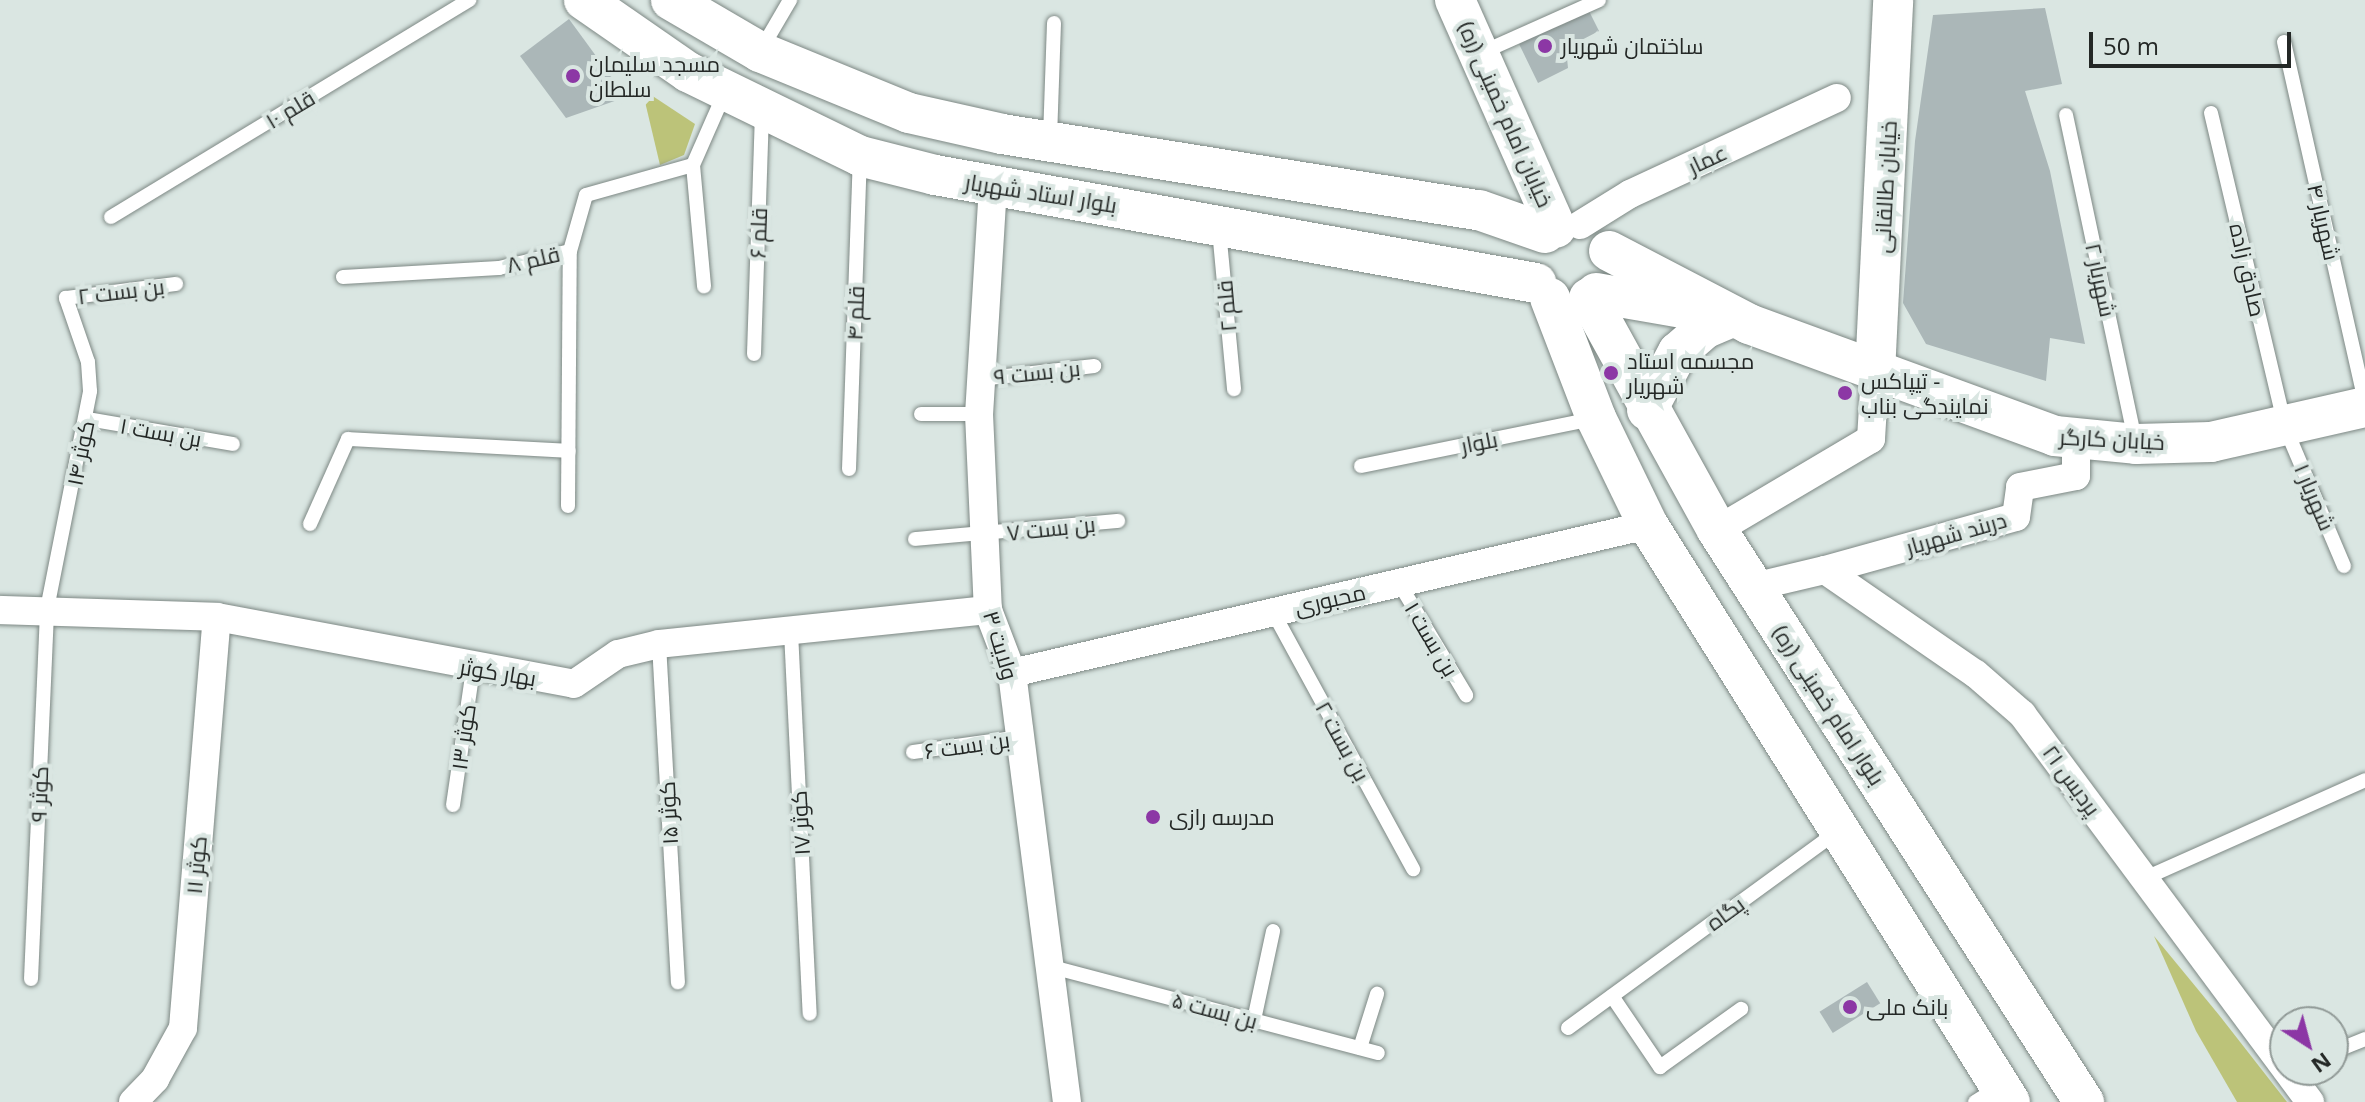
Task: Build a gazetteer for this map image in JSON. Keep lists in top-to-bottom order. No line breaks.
{"streets":{"main road":["خیابان امام خمینی (ره)","خیابان طالقانی","بلوار استاد شهریار","خیابان کارگر","بلوار امام خمینی (ره)"],"street":["عمار","دربند شهریار","محبوری","ولایت ۳","بهار کوثر","پردیس ۲۱","کوثر ۱۱"],"lane":["قلم ۱۰","شهریار ۴","قلم ۶","قلم ۸","صادق زاده","شهریار ۲","بن بست ۲","قلم ۲","قلم ۴","بن بست ۹","بن بست ۱","بلوار","کوثر ۱۴","شهریار ۱","بن بست ۷","کوثر ۱۳","بن بست ۶","کوثر ۹","کوثر ۱۵","کوثر ۱۷","پگاه","بن بست ۵"]},"crossings":[["خیابان امام خمینی (ره)","عمار"],["خیابان طالقانی","خیابان کارگر"],["بلوار استاد شهریار","قلم ۶"],["بلوار استاد شهریار","قلم ۲"],["بلوار استاد شهریار","قلم ۴"],["بلوار استاد شهریار","خیابان کارگر"],["بلوار استاد شهریار","ولایت ۳"],["بلوار استاد شهریار","بلوار امام خمینی (ره)"],["شهریار ۴","خیابان کارگر"],["صادق زاده","خیابان کارگر"],["صادق زاده","شهریار ۱"],["شهریار ۲","خیابان کارگر"],["بن بست ۲","کوثر ۱۴"],["بن بست ۲","محبوری"],["بن بست ۹","ولایت ۳"],["بن بست ۱","کوثر ۱۴"],["بن بست ۱","محبوری"],["خیابان کارگر","شهریار ۱"],["خیابان کارگر","دربند شهریار"],["کوثر ۱۴","بهار کوثر"],["کوثر ۱۴","کوثر ۹"],["بن بست ۷","ولایت ۳"],["دربند شهریار","پردیس ۲۱"],["محبوری","ولایت ۳"],["ولایت ۳","بهار کوثر"],["ولایت ۳","بن بست ۶"],["ولایت ۳","بن بست ۵"],["بهار کوثر","کوثر ۱۳"],["بهار کوثر","کوثر ۹"],["بهار کوثر","کوثر ۱۵"],["بهار کوثر","کوثر ۱۷"],["بهار کوثر","کوثر ۱۱"]],"places":["ساختمان شهریار","مسجد سلیمان سلطان","مجسمه استاد شهریار","تیپاکس - نمایندگی بناب","مدرسه رازی","بانک ملی"],"scale_bar":"50 m","north":"bottom right"}
